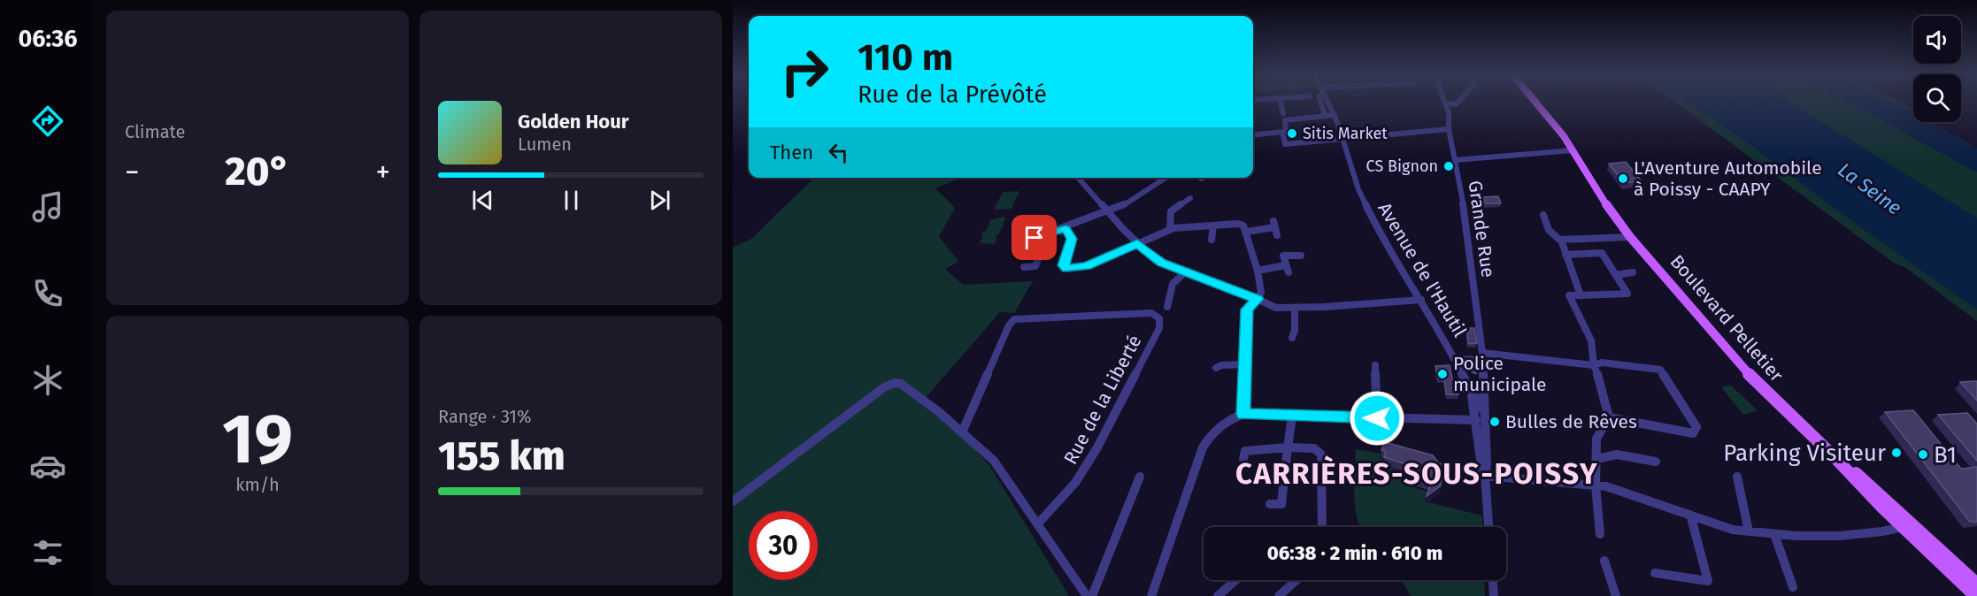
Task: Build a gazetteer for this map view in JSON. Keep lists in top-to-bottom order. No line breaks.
{"streets":{"main road":["Boulevard Pelletier"],"street":["Grande Rue","Avenue de l'Hautil","Rue de la Liberté"]},"districts":["CARRIÈRES-SOUS-POISSY"],"water":["La Seine"],"places":["Sitis Market","CS Bignon","L'Aventure Automobile à Poissy - CAAPY","Police municipale","Bulles de Rêves","Parking Visiteur","B1"],"page":{"tabs":"06:36","tile":["Climate",["19","km/h"],["Range · 31%","155 km"]],"turn":["110 m","Rue de la Prévôté"],"song":["Golden Hour","Lumen"],"then":"Then","heat":["−","20°","+"],"limit":"30","trip":"06:38 · 2 min · 610 m"}}
